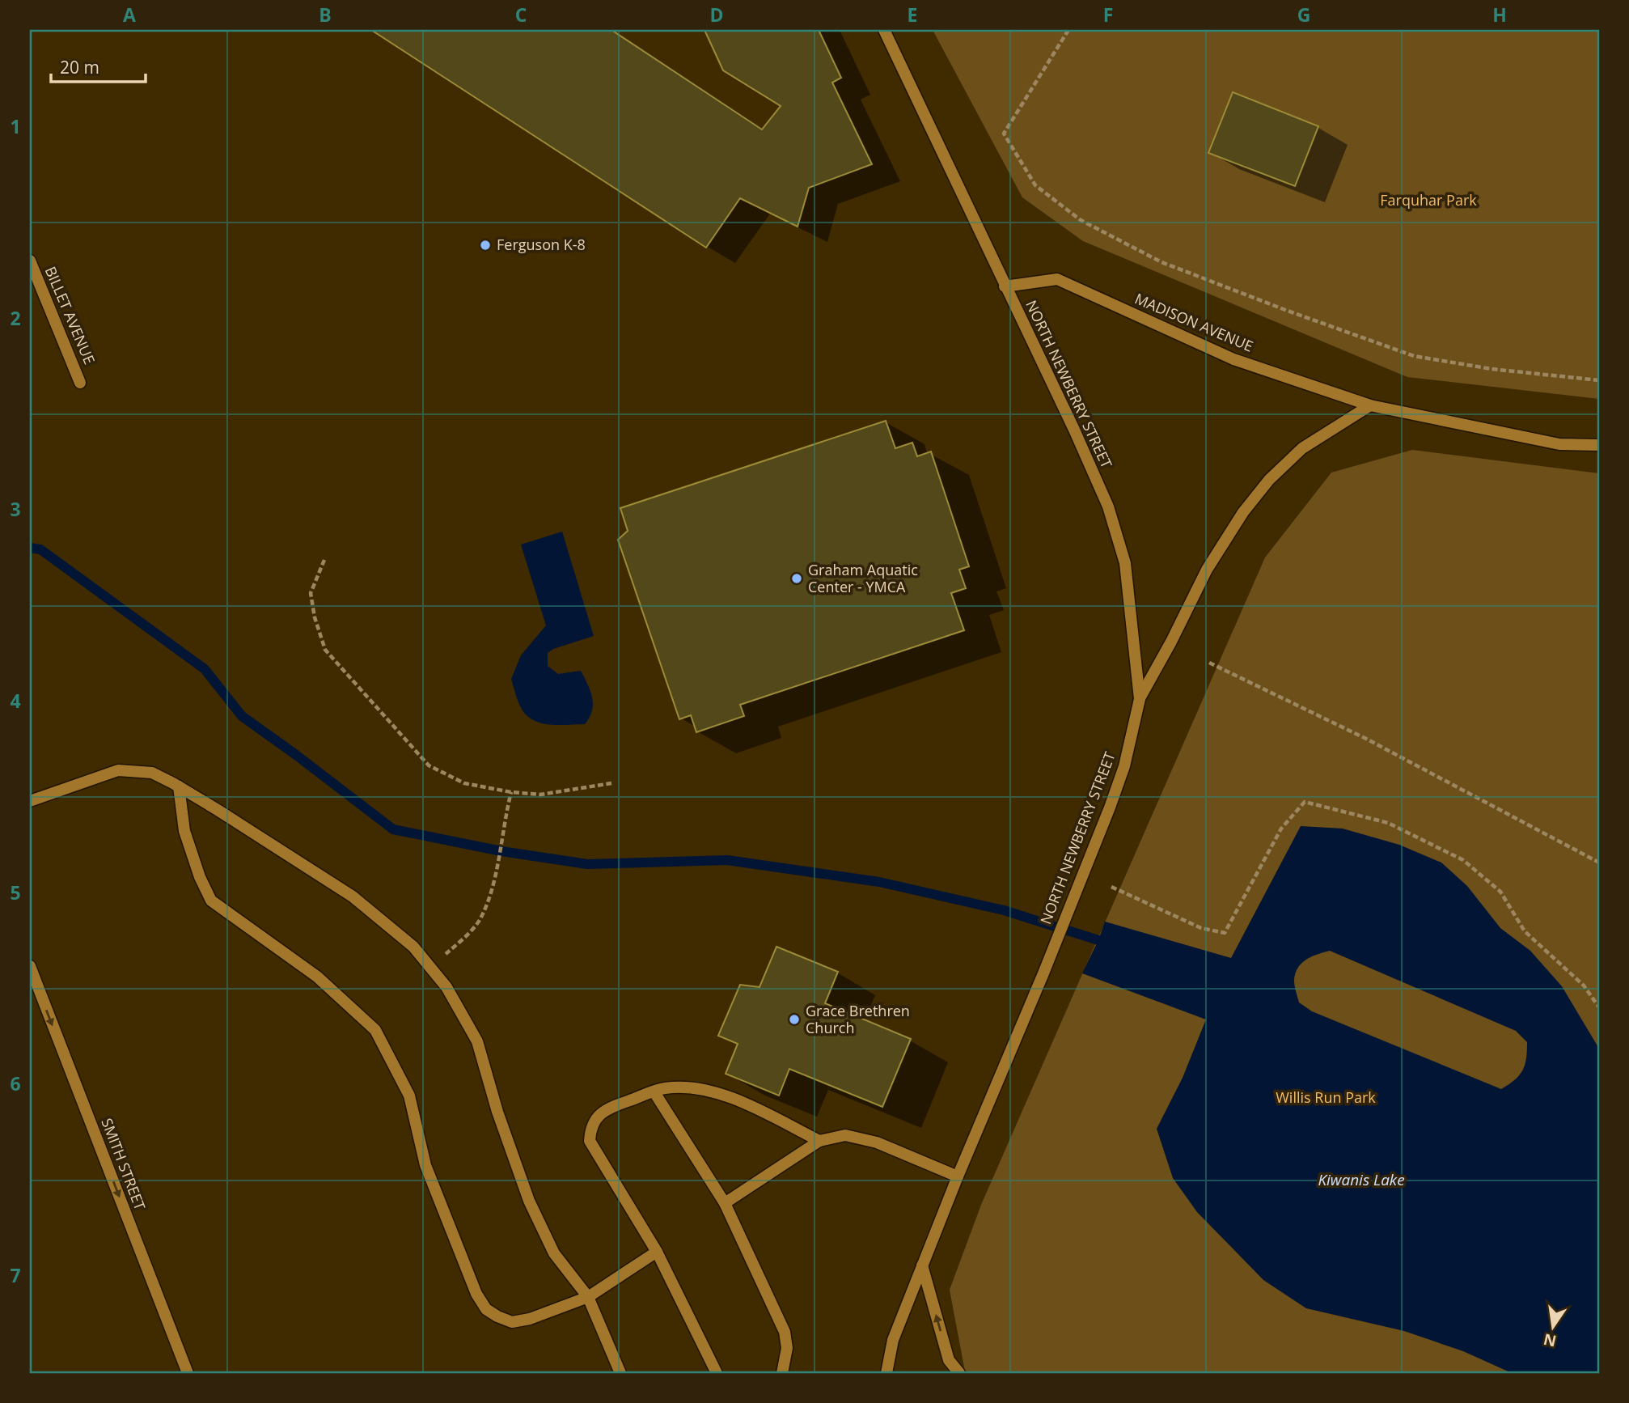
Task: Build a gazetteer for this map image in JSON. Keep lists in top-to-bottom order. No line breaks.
{"streets":{"street":["BILLET AVENUE","MADISON AVENUE","NORTH NEWBERRY STREET","SMITH STREET"]},"crossings":[["MADISON AVENUE","NORTH NEWBERRY STREET"]],"one_way":["SMITH STREET"],"water":["Kiwanis Lake"],"parks":["Farquhar Park","Willis Run Park"],"places":["Ferguson K-8","Graham Aquatic Center - YMCA","Grace Brethren Church"],"scale_bar":"20 m","north":"bottom","grid":{"columns":["A","B","C","D","E","F","G","H"],"rows":["1","2","3","4","5","6","7"]}}
